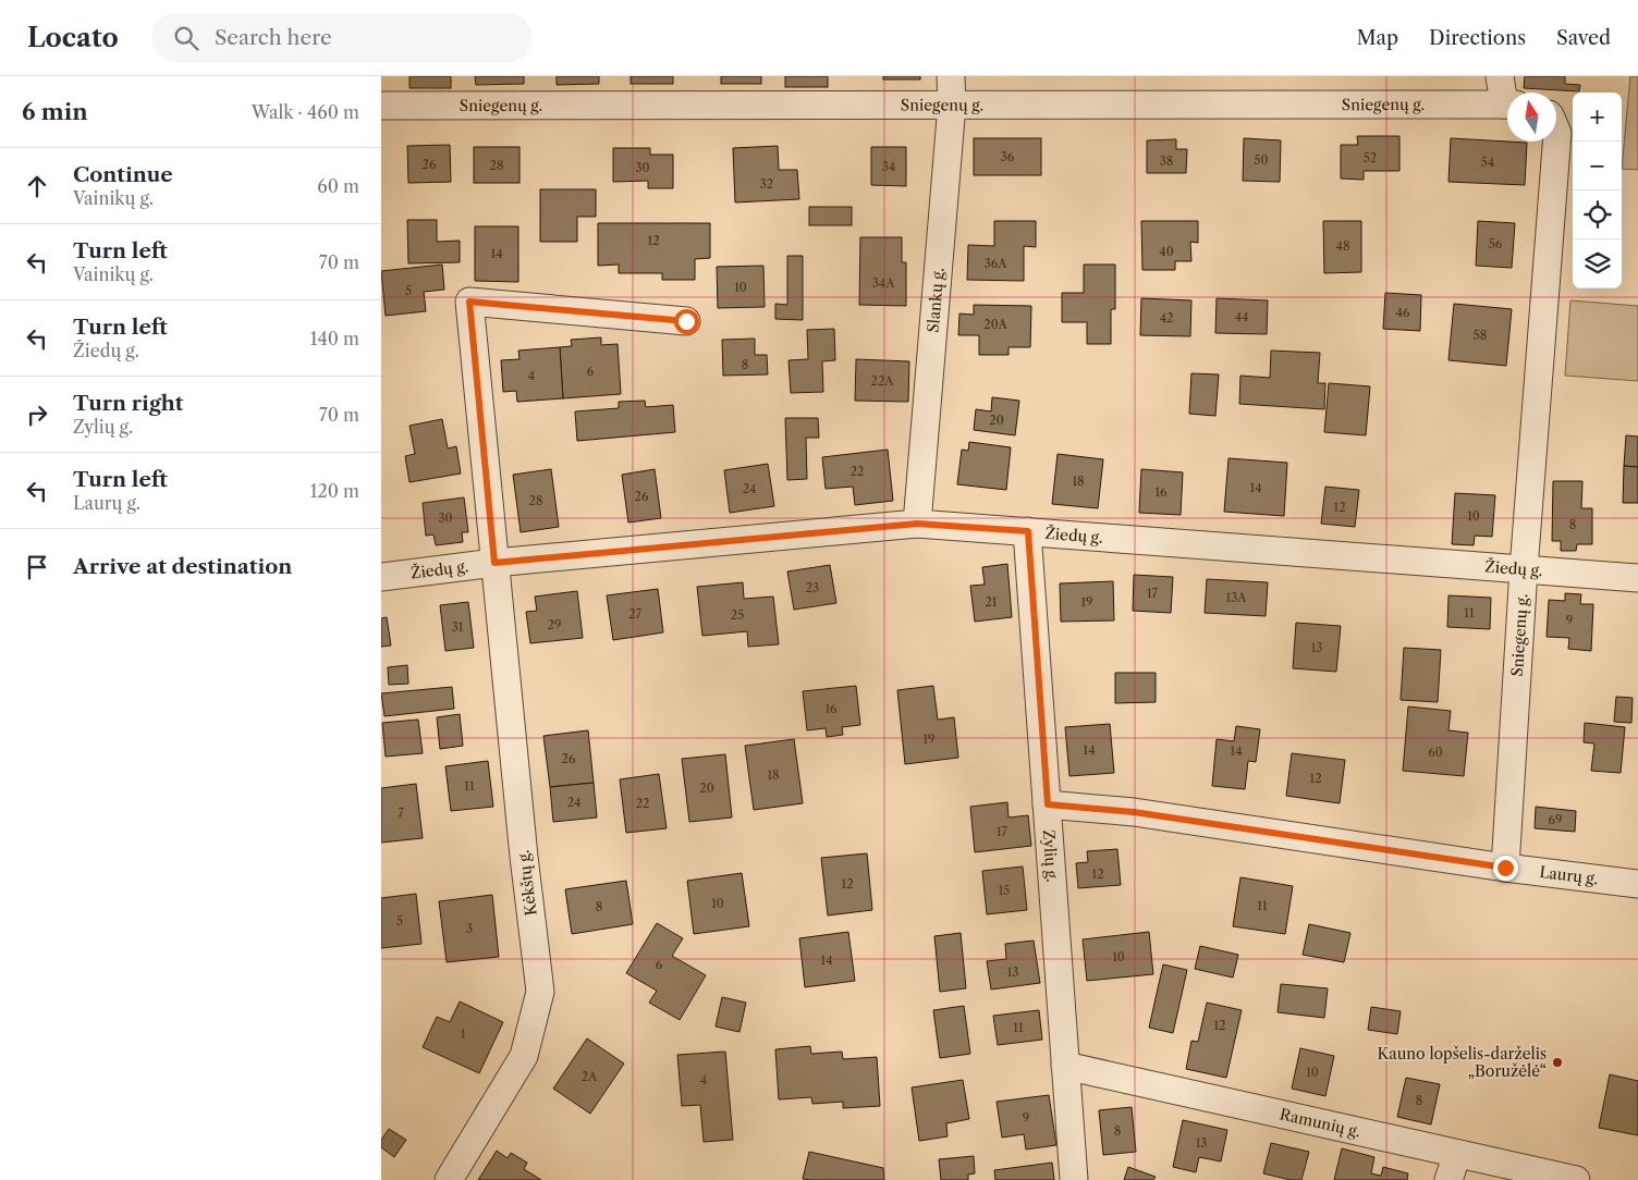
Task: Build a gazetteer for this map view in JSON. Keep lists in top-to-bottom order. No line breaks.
{"streets":{"street":["Sniegenų g.","Slankų g.","Žiedų g.","Zylių g.","Laurų g.","Kėkštų g.","Ramunių g."]},"crossings":[["Sniegenų g.","Slankų g."],["Sniegenų g.","Žiedų g."],["Sniegenų g.","Laurų g."],["Slankų g.","Žiedų g."],["Žiedų g.","Zylių g."],["Žiedų g.","Kėkštų g."],["Zylių g.","Laurų g."],["Zylių g.","Ramunių g."]],"places":["Kauno lopšelis-darželis „Boružėlė“"],"house_numbers":["36","52","50","38","54","26","28","34","30","32","12","56","48","40","14","36A","34A","10","5","46","44","42","20A","58","8","6","4","22A","20","22","18","14","24","16","26","28","12","10","30","8","23","17","13A","21","19","11","27","25","9","29","31","13","16","19","14","14","60","26","18","12","11","20","24","22","7","69","17","12","12","15","10","11","8","5","3","10","14","6","13","12","11","1","10","2A","4","8","9","8","13"],"north":"top","page":{"header":"Locato","search":"Search here","nav":["Map","Directions","Saved"],"heading":["6 min","Walk · 460 m"],"map_buttons":["+","−"],"list":[["Continue","Vainikų g.","60 m"],["Turn left","Vainikų g.","70 m"],["Turn left","Žiedų g.","140 m"],["Turn right","Zylių g.","70 m"],["Turn left","Laurų g.","120 m"],"Arrive at destination"]}}
